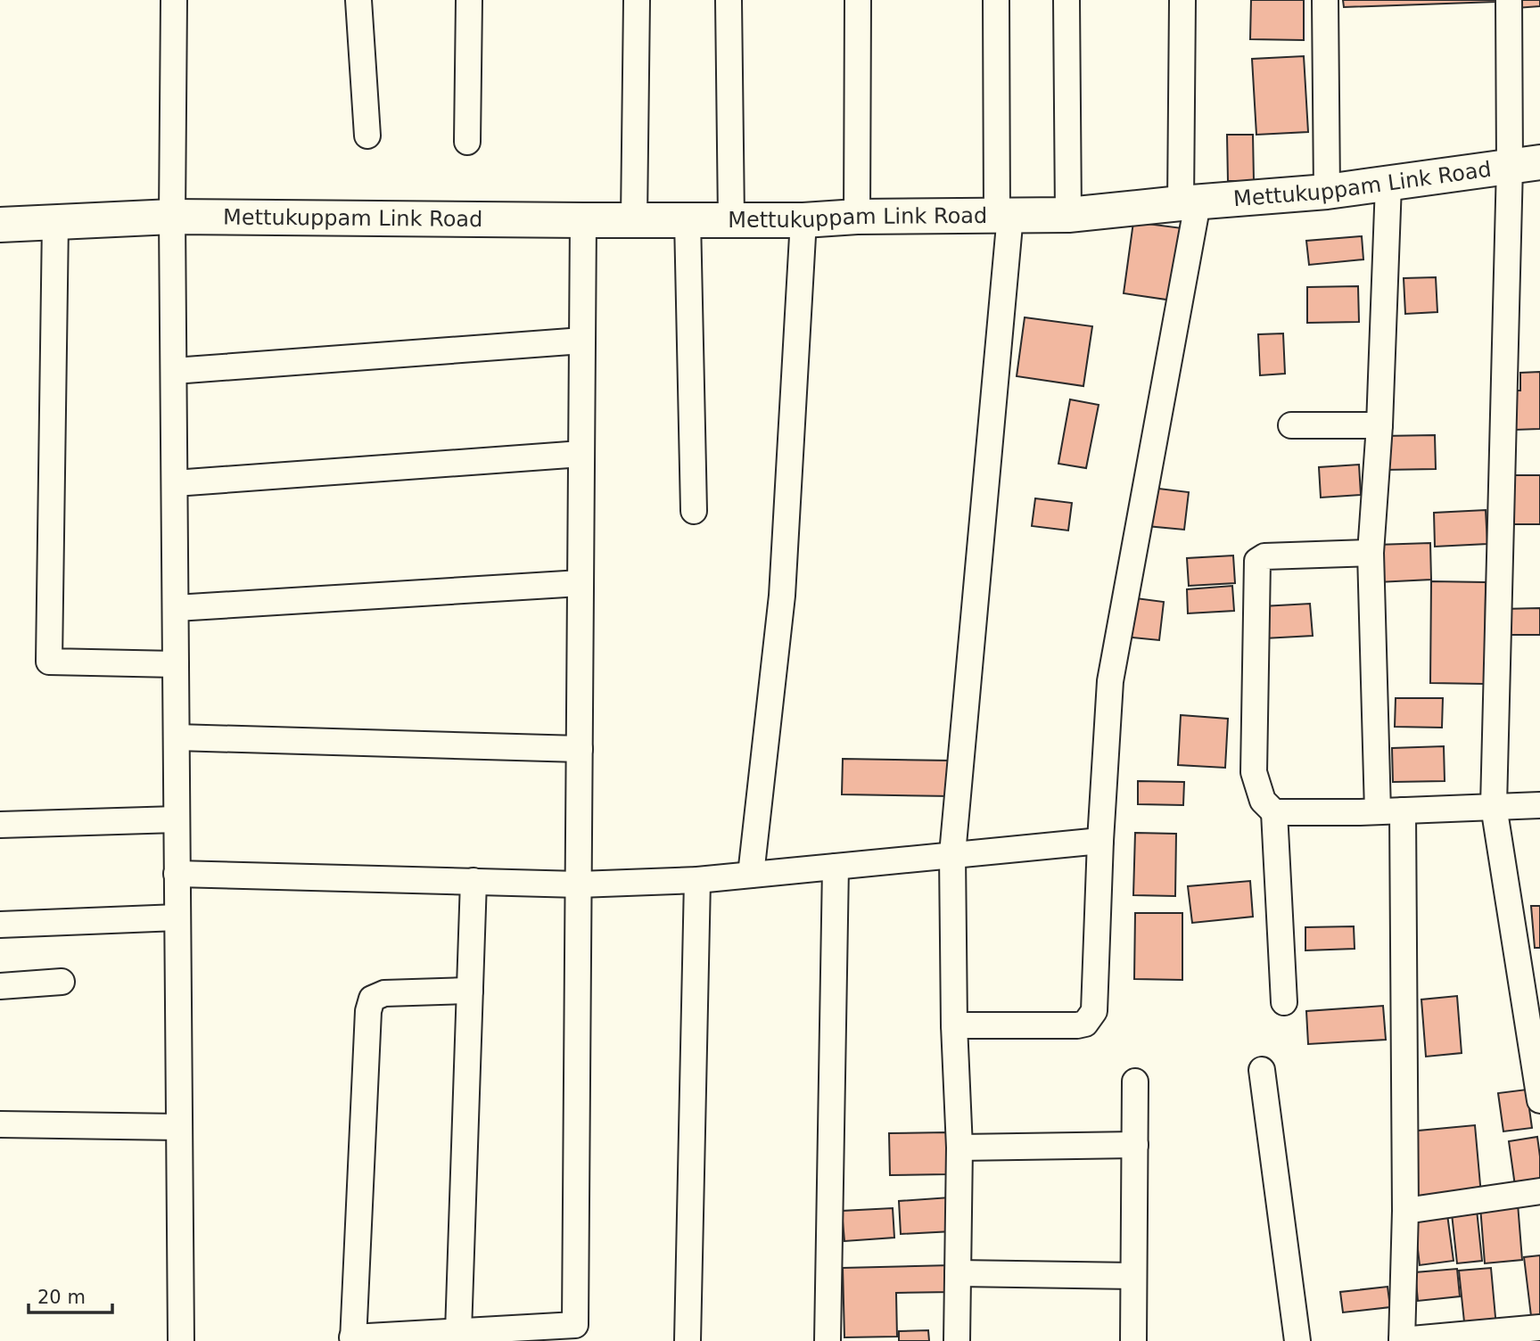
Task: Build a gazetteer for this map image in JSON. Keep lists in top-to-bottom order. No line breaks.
{"streets":{"street":["Mettukuppam Link Road"]},"scale_bar":"20 m"}
